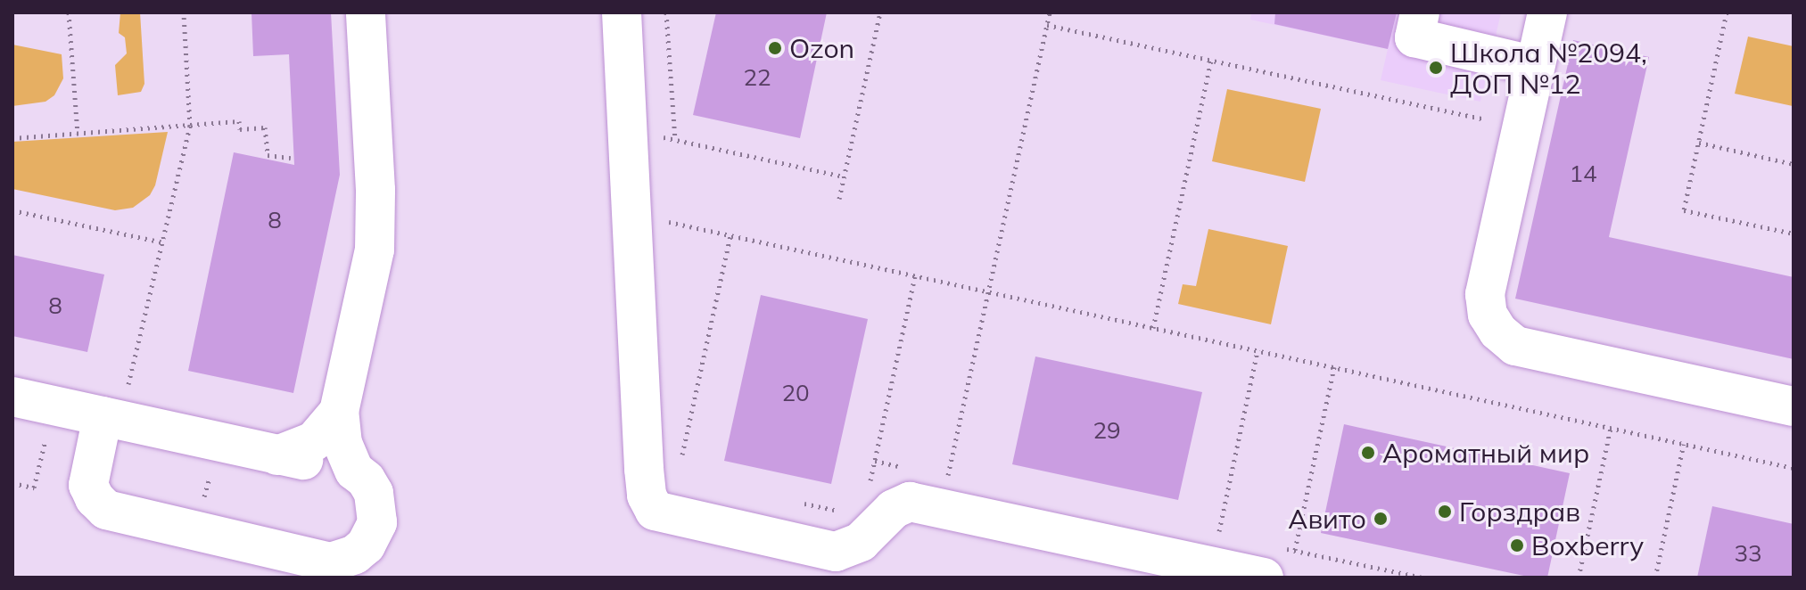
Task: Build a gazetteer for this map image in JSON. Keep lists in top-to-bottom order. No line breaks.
{"places":["Ozon","Школа №2094, ДОП №12","Ароматный мир","Горздрав","Авито","Boxberry"],"house_numbers":["22","14","8","8","20","29","33"]}
